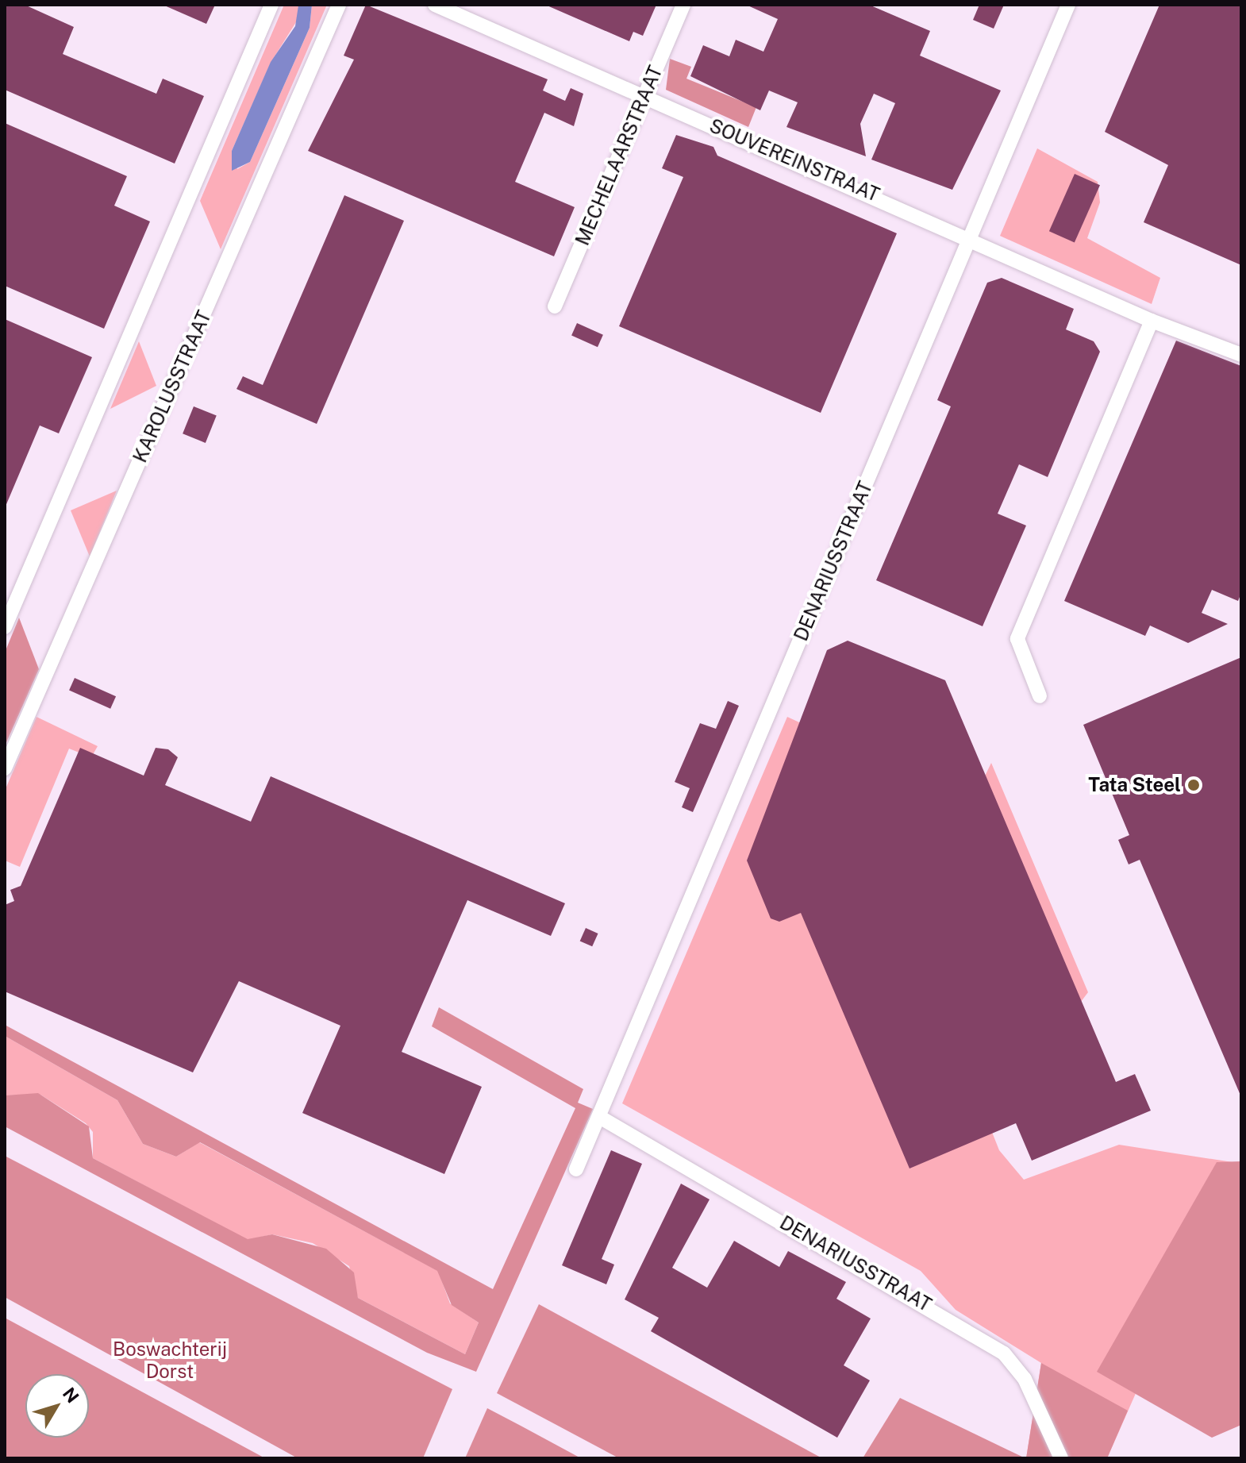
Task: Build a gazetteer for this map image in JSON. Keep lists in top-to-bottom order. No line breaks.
{"streets":{"street":["MECHELAARSTRAAT","SOUVEREINSTRAAT","KAROLUSSTRAAT","DENARIUSSTRAAT"]},"crossings":[["MECHELAARSTRAAT","SOUVEREINSTRAAT"],["SOUVEREINSTRAAT","DENARIUSSTRAAT"]],"parks":["Boswachterij Dorst"],"places":["Tata Steel"],"north":"top right"}
